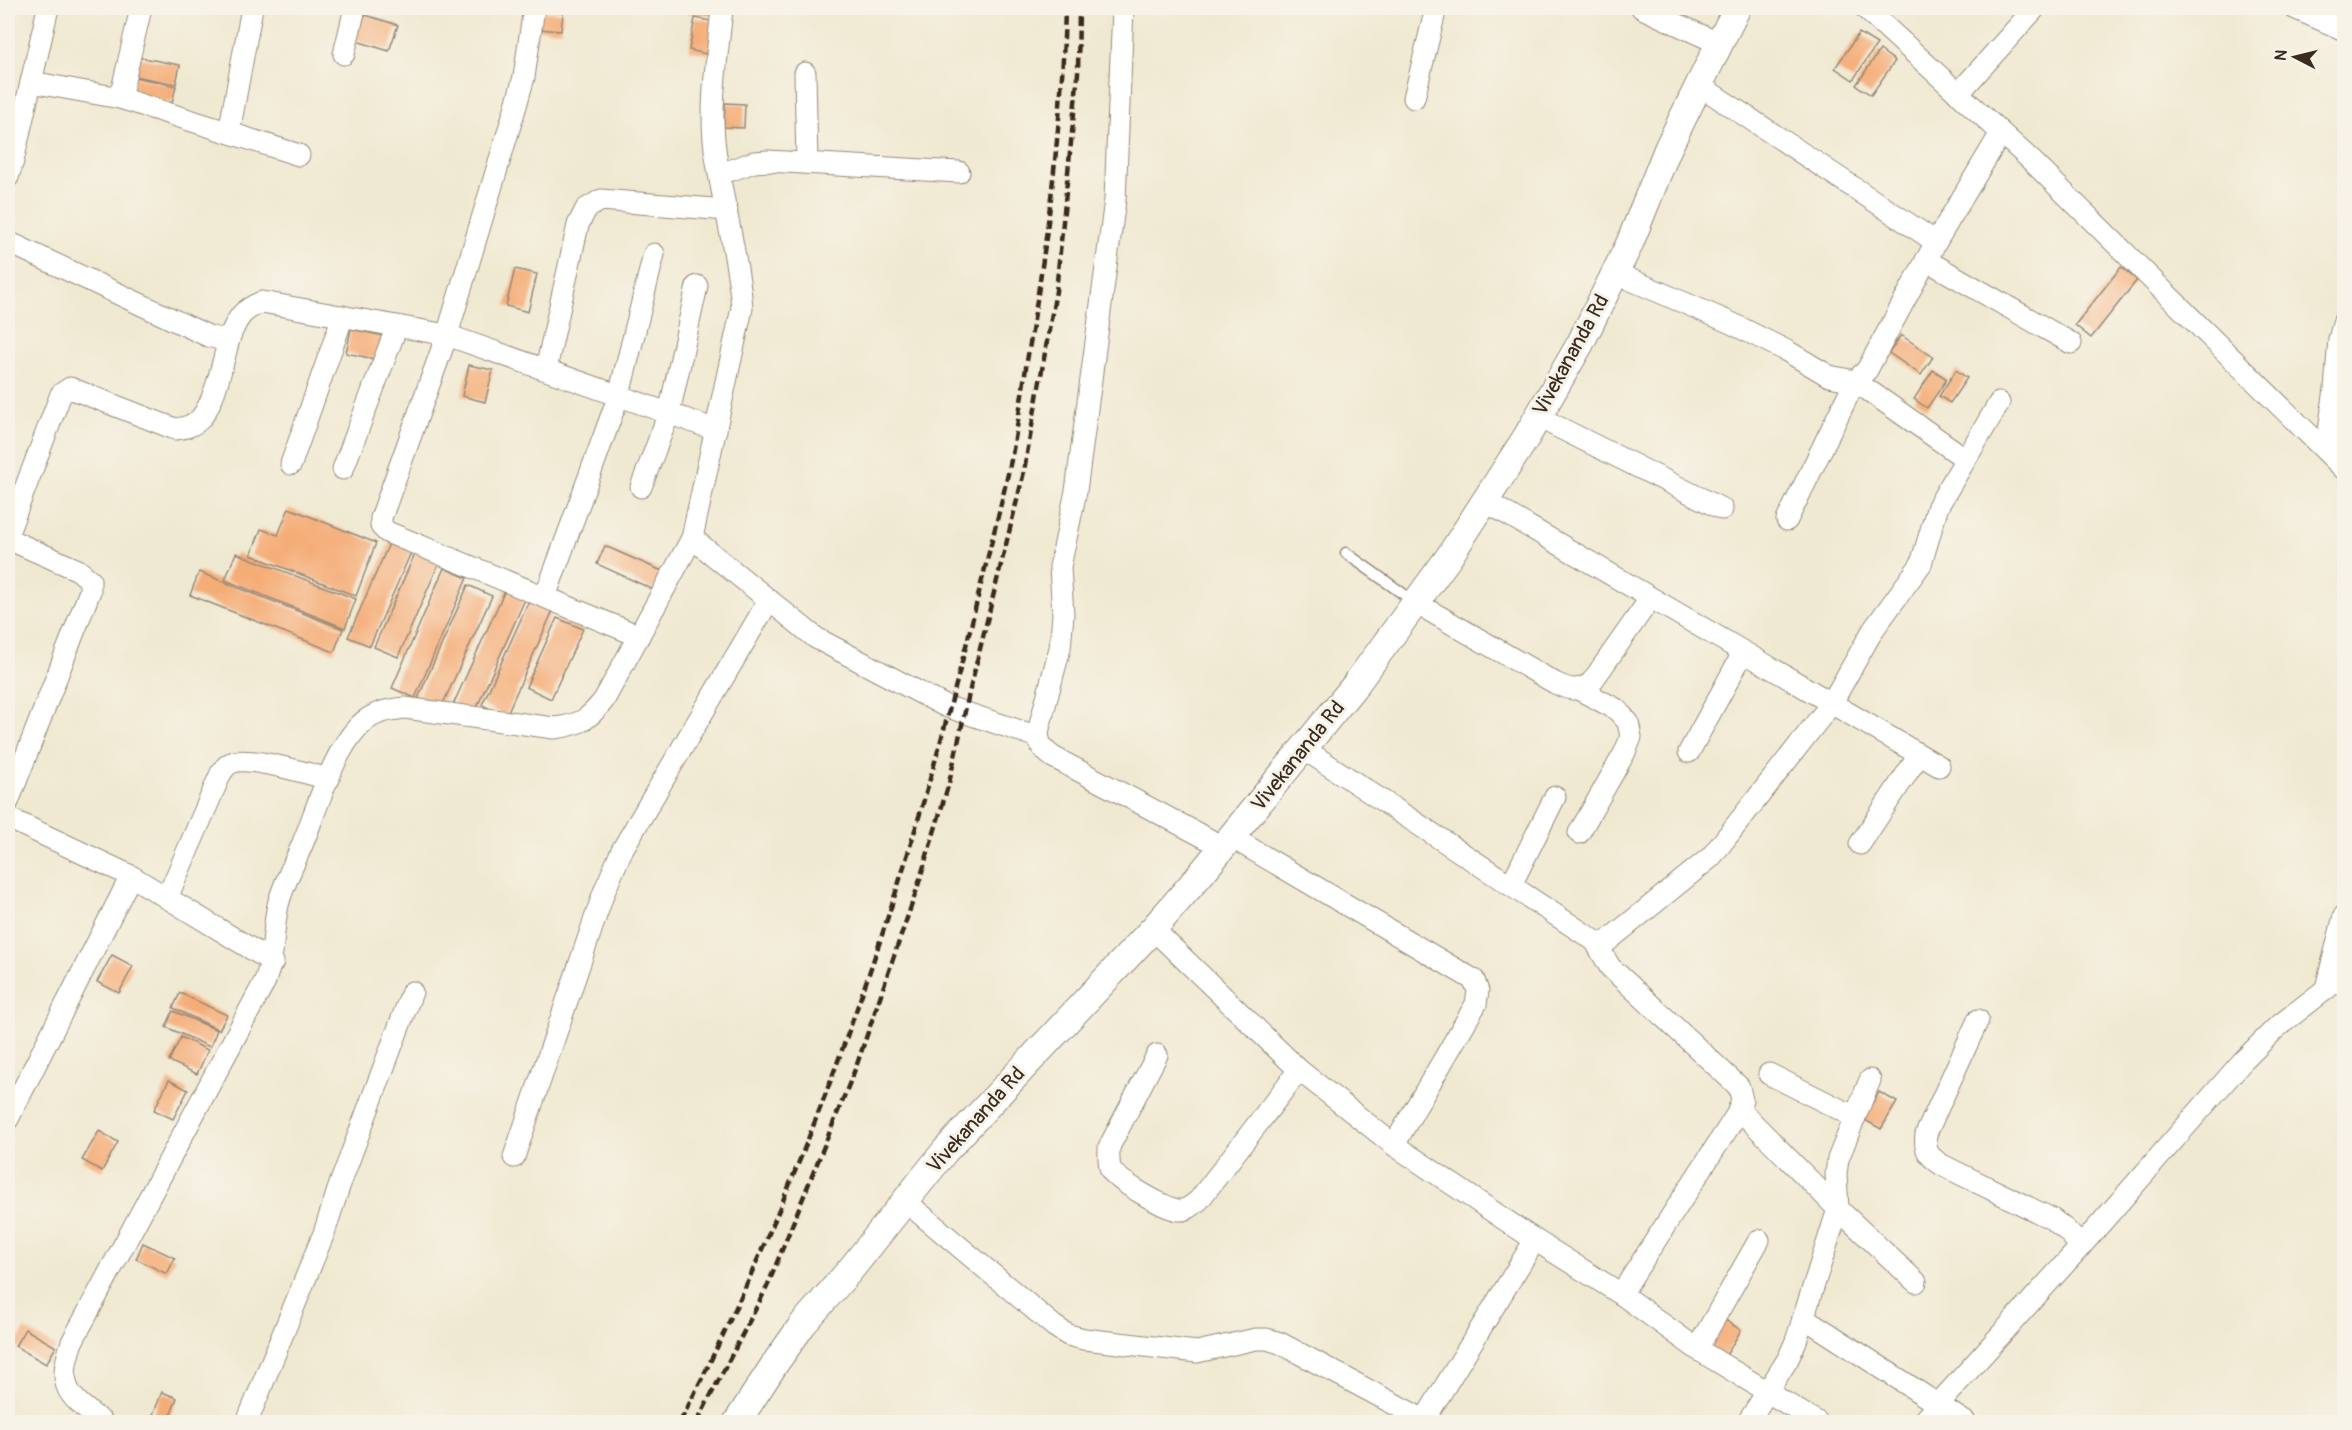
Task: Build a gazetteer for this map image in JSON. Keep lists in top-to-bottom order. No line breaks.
{"streets":{"street":["Vivekananda Rd"]},"north":"left"}
